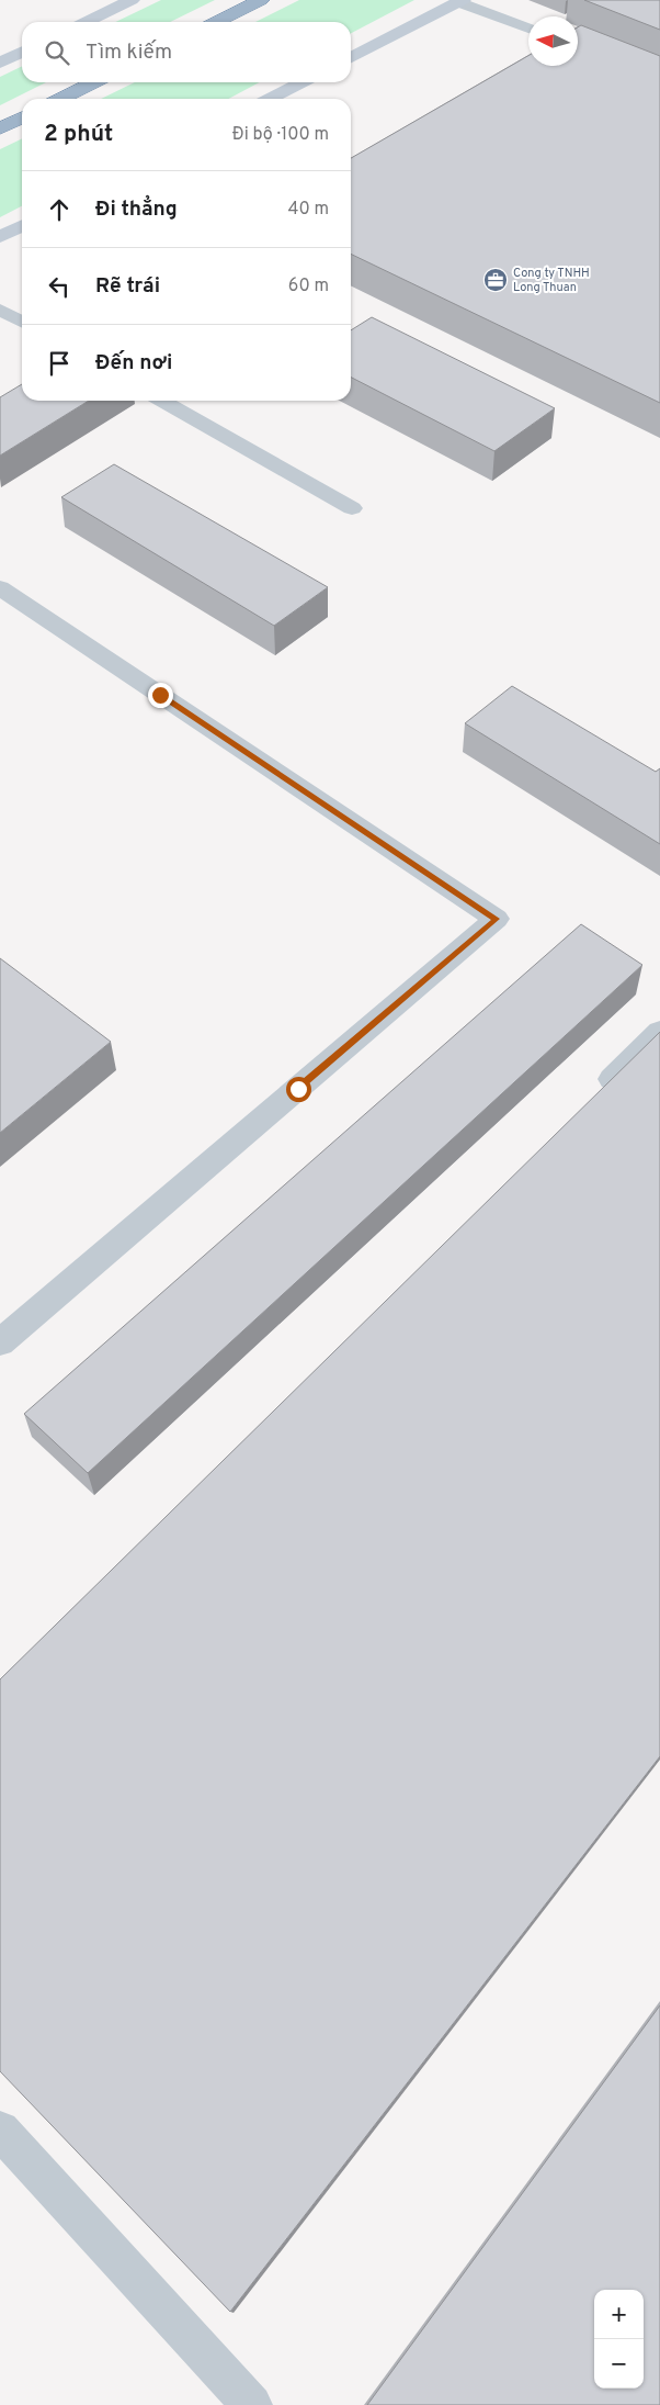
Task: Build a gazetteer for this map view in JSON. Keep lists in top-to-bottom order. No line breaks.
{"places":{"office":["Cong ty TNHH Long Thuan"]},"north":"left","page":{"search":"Tìm kiếm","heading":["2 phút","Đi bộ · 100 m"],"list":[["Đi thẳng","40 m"],["Rẽ trái","60 m"],"Đến nơi"],"map_buttons":["+","−"]}}
